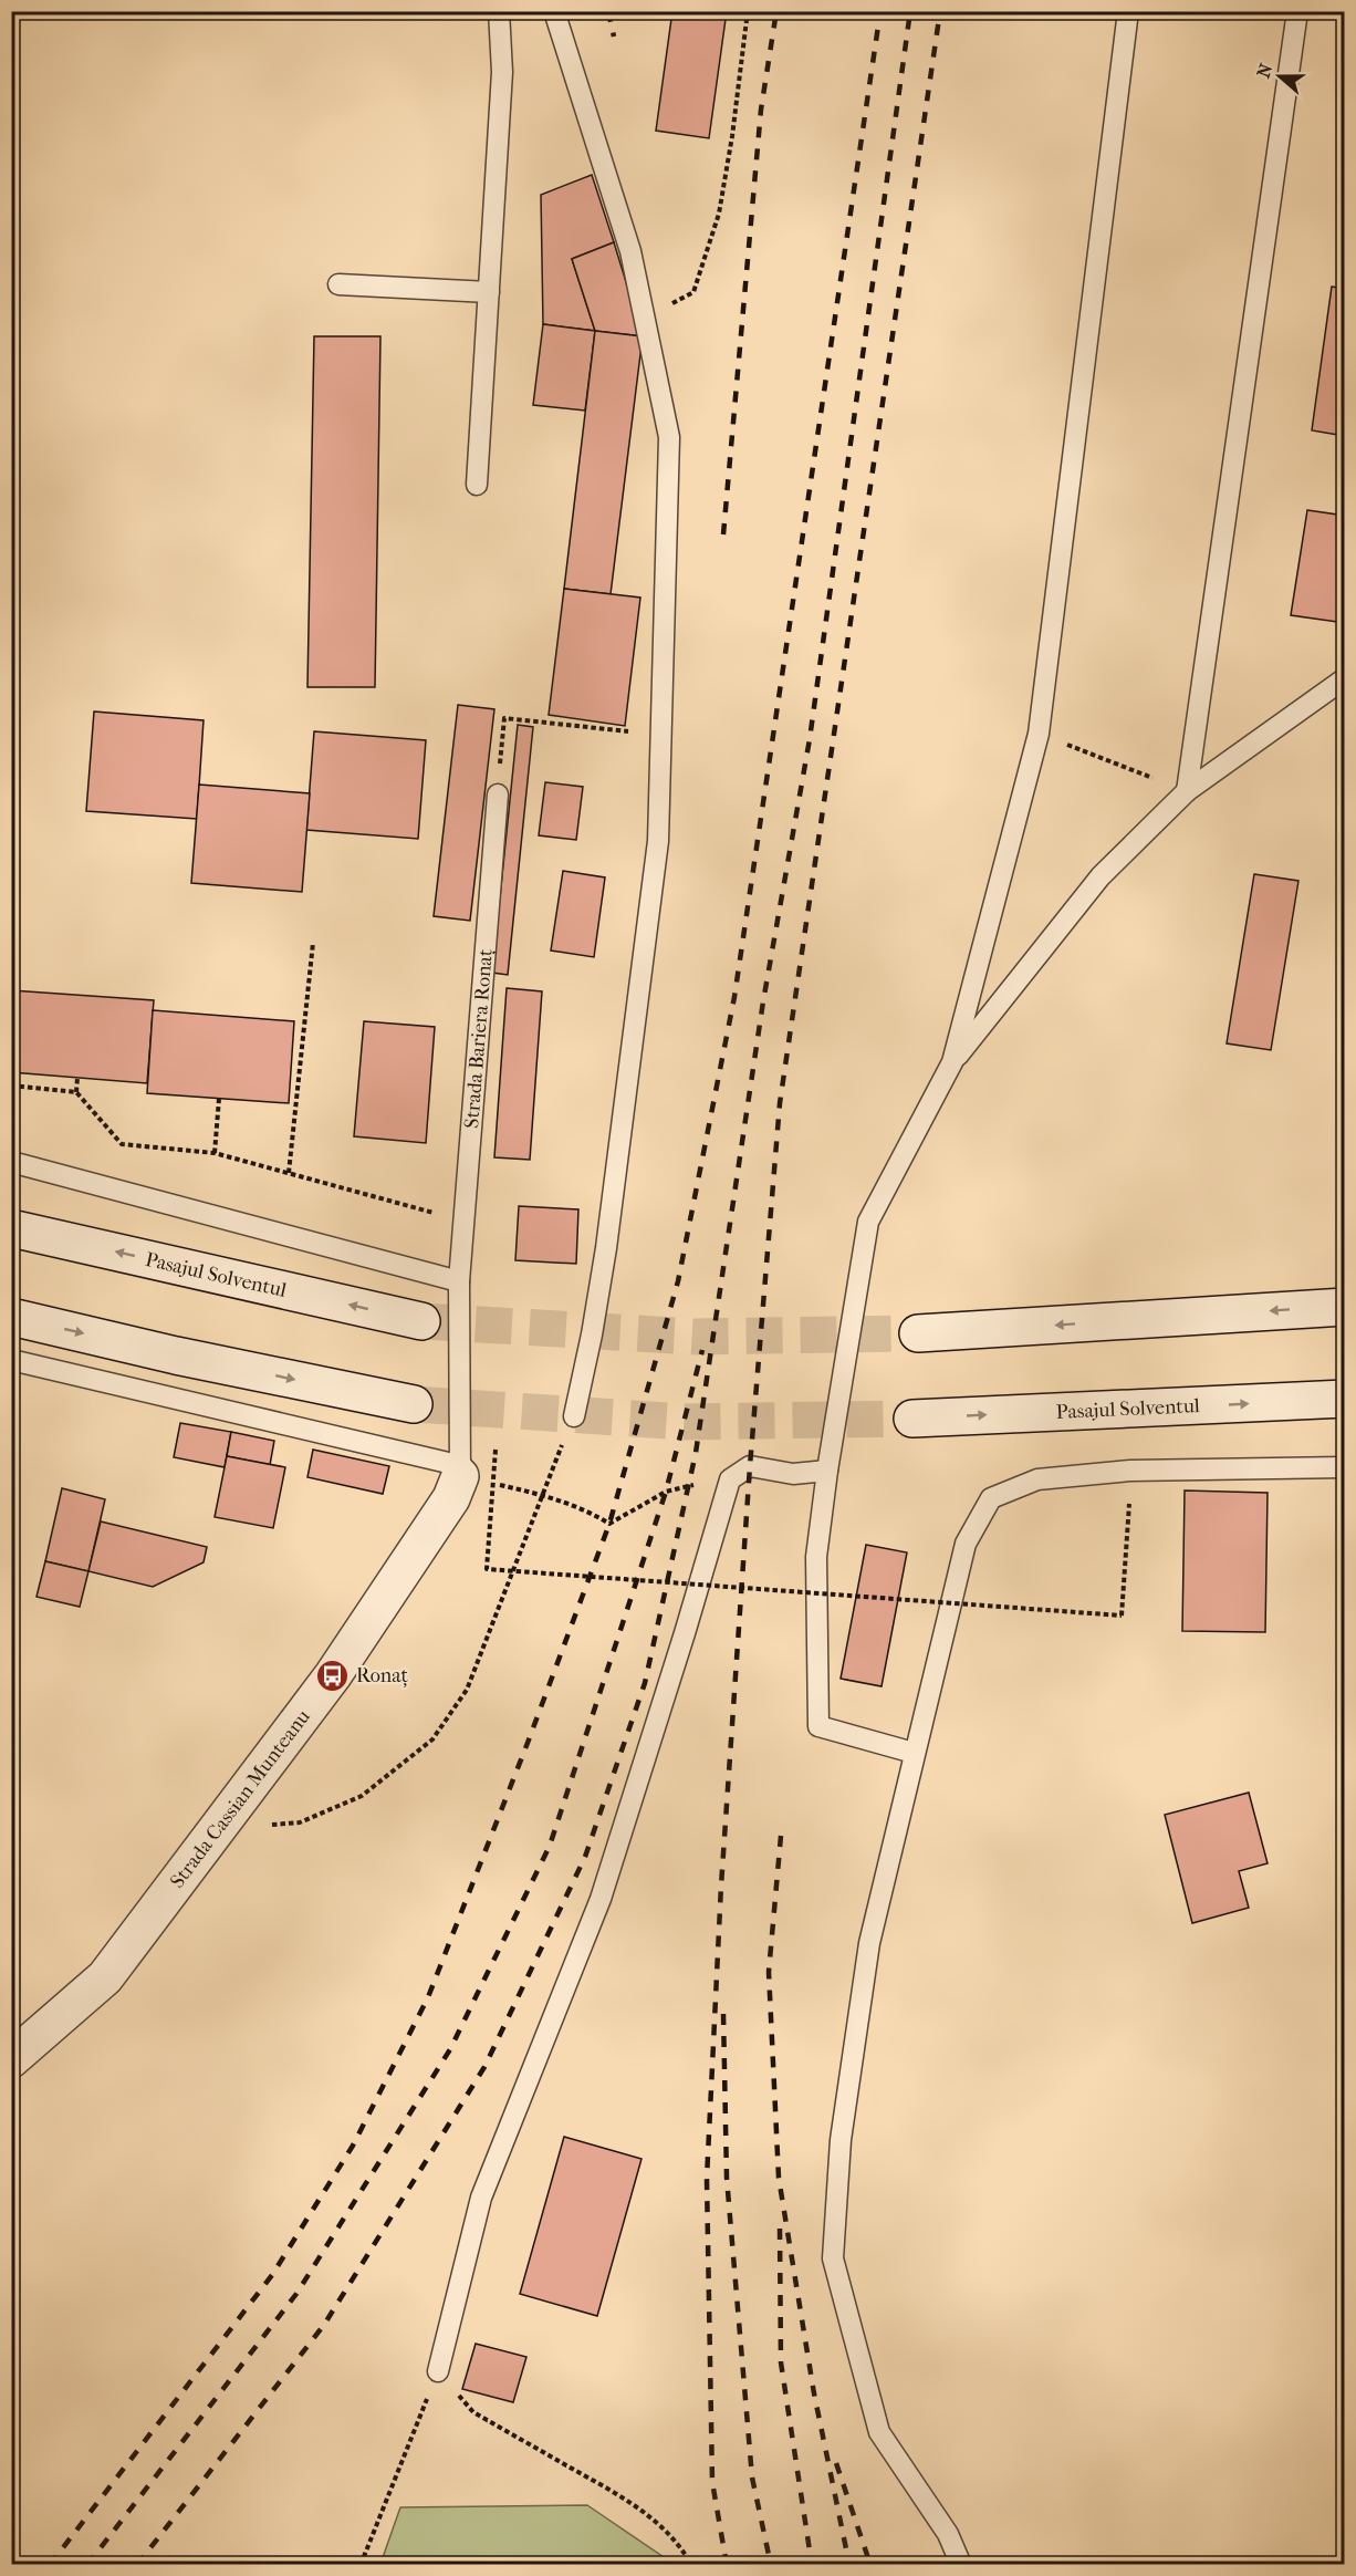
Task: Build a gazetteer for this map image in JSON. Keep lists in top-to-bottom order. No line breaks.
{"streets":{"main road":["Pasajul Solventul","Strada Cassian Munteanu"],"lane":["Strada Bariera Ronaț"]},"crossings":[["Strada Bariera Ronaț","Strada Cassian Munteanu"]],"places":{"bus stop":["Ronaț"]},"north":"left"}
